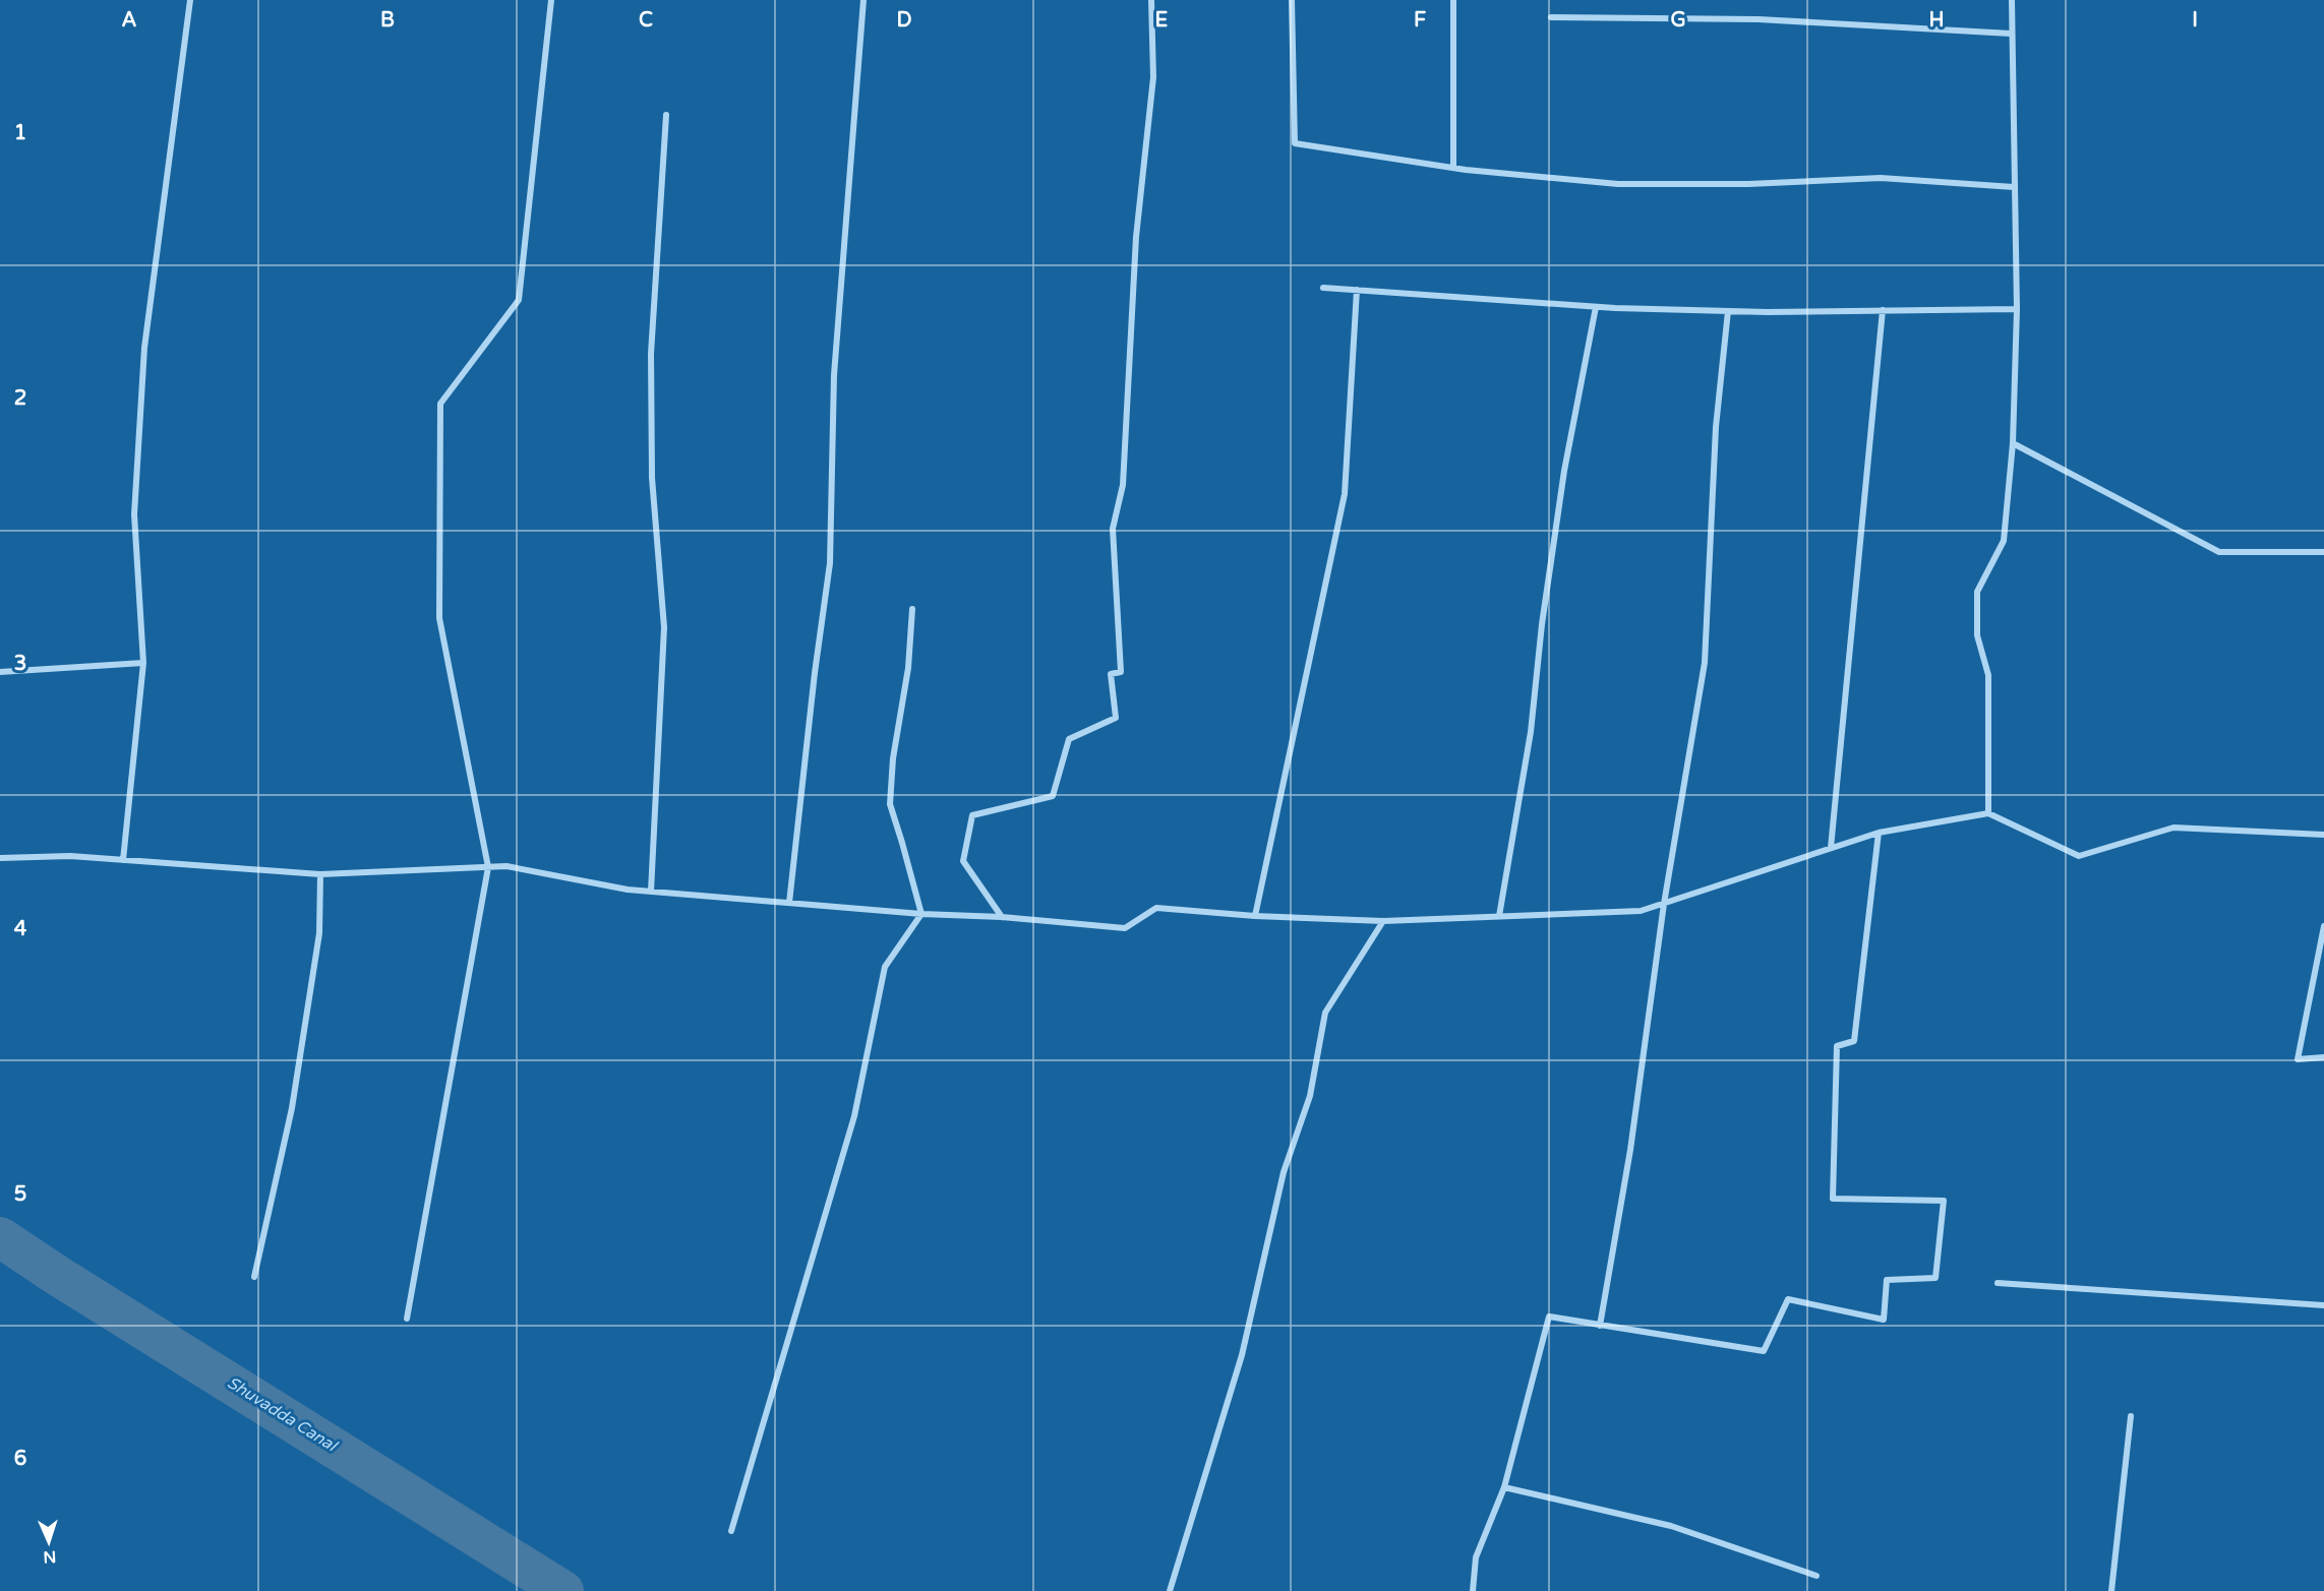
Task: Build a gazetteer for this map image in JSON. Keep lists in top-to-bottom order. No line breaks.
{"water":["Shuvadda Canal"],"north":"bottom","grid":{"columns":["A","B","C","D","E","F","G","H","I"],"rows":["1","2","3","4","5","6"]}}
